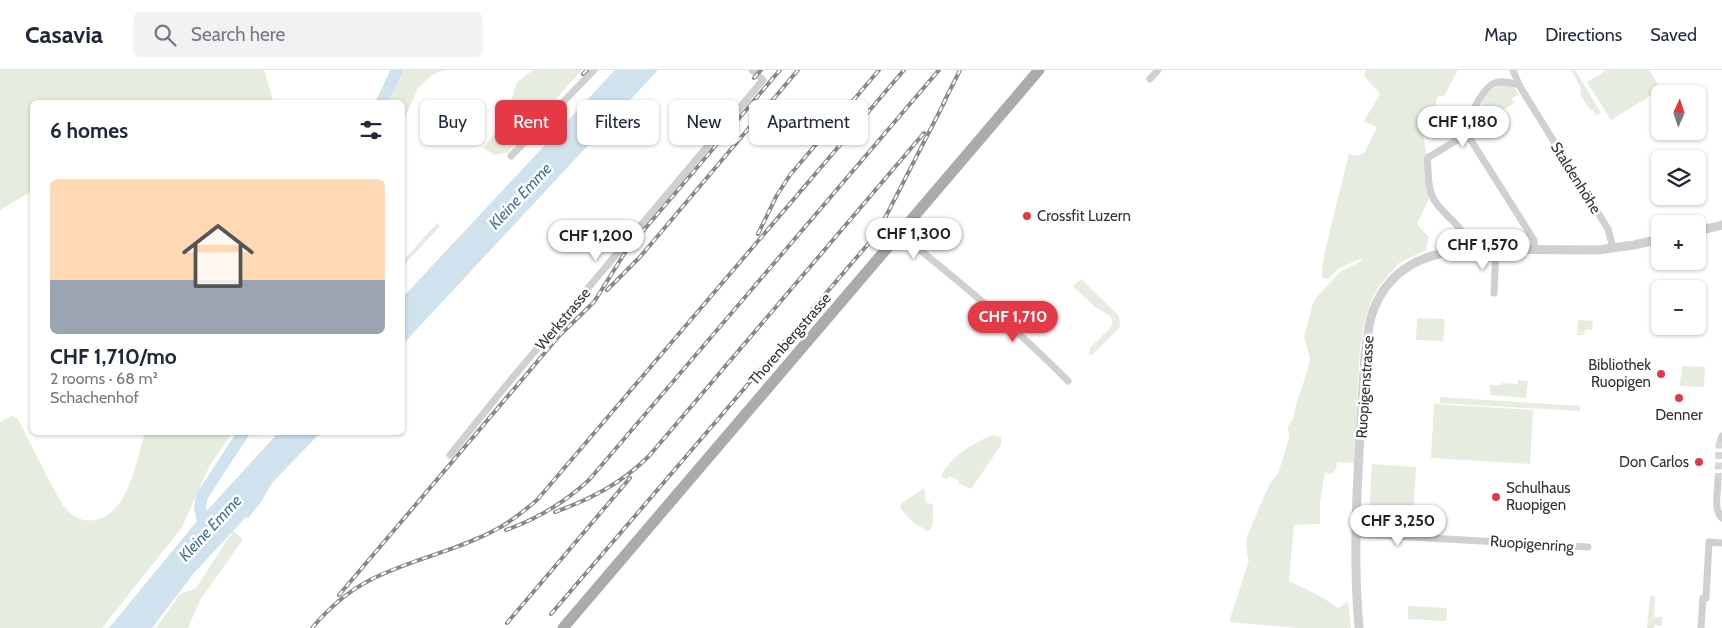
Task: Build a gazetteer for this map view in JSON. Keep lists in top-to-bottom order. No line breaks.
{"streets":{"main road":["Thorenbergstrasse"],"street":["Staldenhöhe","Werkstrasse","Ruopigenstrasse","Ruopigenring"]},"crossings":[["Staldenhöhe","Ruopigenstrasse"],["Ruopigenstrasse","Ruopigenring"]],"water":["Kleine Emme"],"places":["Crossfit Luzern","Bibliothek Ruopigen","Denner","Don Carlos","Schulhaus Ruopigen"],"north":"top","page":{"header":"Casavia","search":"Search here","nav":["Map","Directions","Saved"],"map_buttons":["+","−"],"chip":["Buy","Rent","Filters","New","Apartment"],"heading":"6 homes","price":["CHF 1,180","CHF 1,300","CHF 1,200","CHF 1,570","CHF 1,710","CHF 3,250"],"list":[{"name":"CHF 1,710/mo","note":"2 rooms · 68 m² · Schachenhof"}]}}
